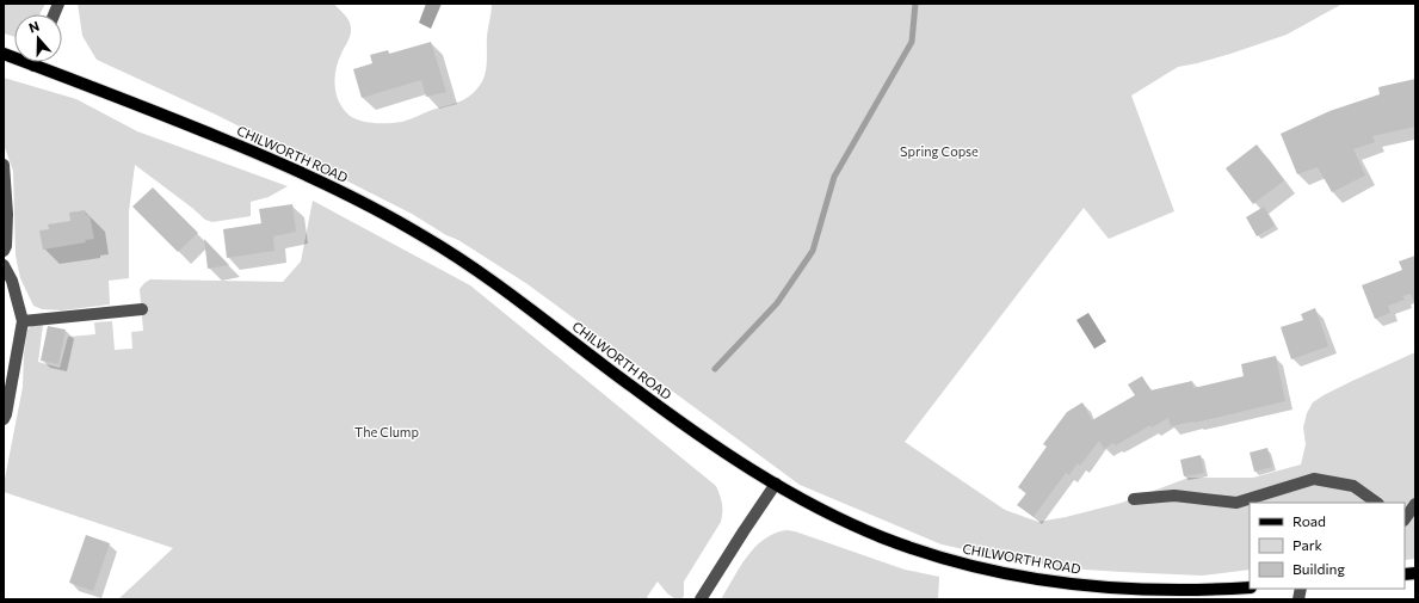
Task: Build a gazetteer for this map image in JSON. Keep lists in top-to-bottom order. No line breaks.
{"streets":{"main road":["CHILWORTH ROAD"]},"parks":["Spring Copse","The Clump"],"legend":["Road","Park","Building"],"north":"top"}
